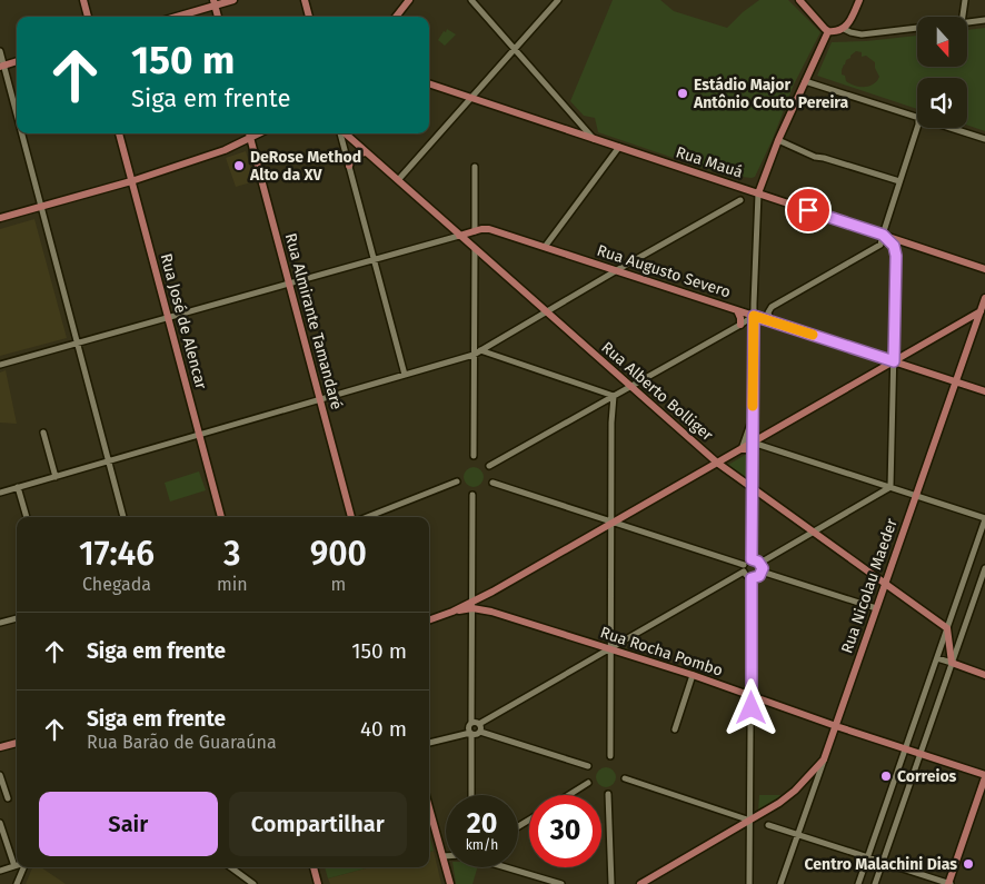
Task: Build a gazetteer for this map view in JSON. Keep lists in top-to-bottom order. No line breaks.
{"streets":{"main road":["Rua Mauá","Rua Augusto Severo","Rua José de Alencar","Rua Almirante Tamandaré","Rua Alberto Bolliger","Rua Nicolau Maeder","Rua Rocha Pombo"]},"crossings":[["Rua Augusto Severo","Rua Alberto Bolliger"],["Rua Augusto Severo","Rua Nicolau Maeder"],["Rua Alberto Bolliger","Rua Nicolau Maeder"],["Rua Nicolau Maeder","Rua Rocha Pombo"]],"places":["Estádio Major Antônio Couto Pereira","DeRose Method Alto da XV","Correios","Centro Malachini Dias"],"north":"bottom","page":{"turn":["150 m","Siga em frente"],"eta":["17:46","Chegada","3","min","900","m"],"list":[{"name":"Siga em frente","value":"150 m"},{"name":"Siga em frente","note":"Rua Barão de Guaraúna","value":"40 m"}],"buttons":["Sair","Compartilhar"],"speed":"20 km/h","limit":"30"}}
